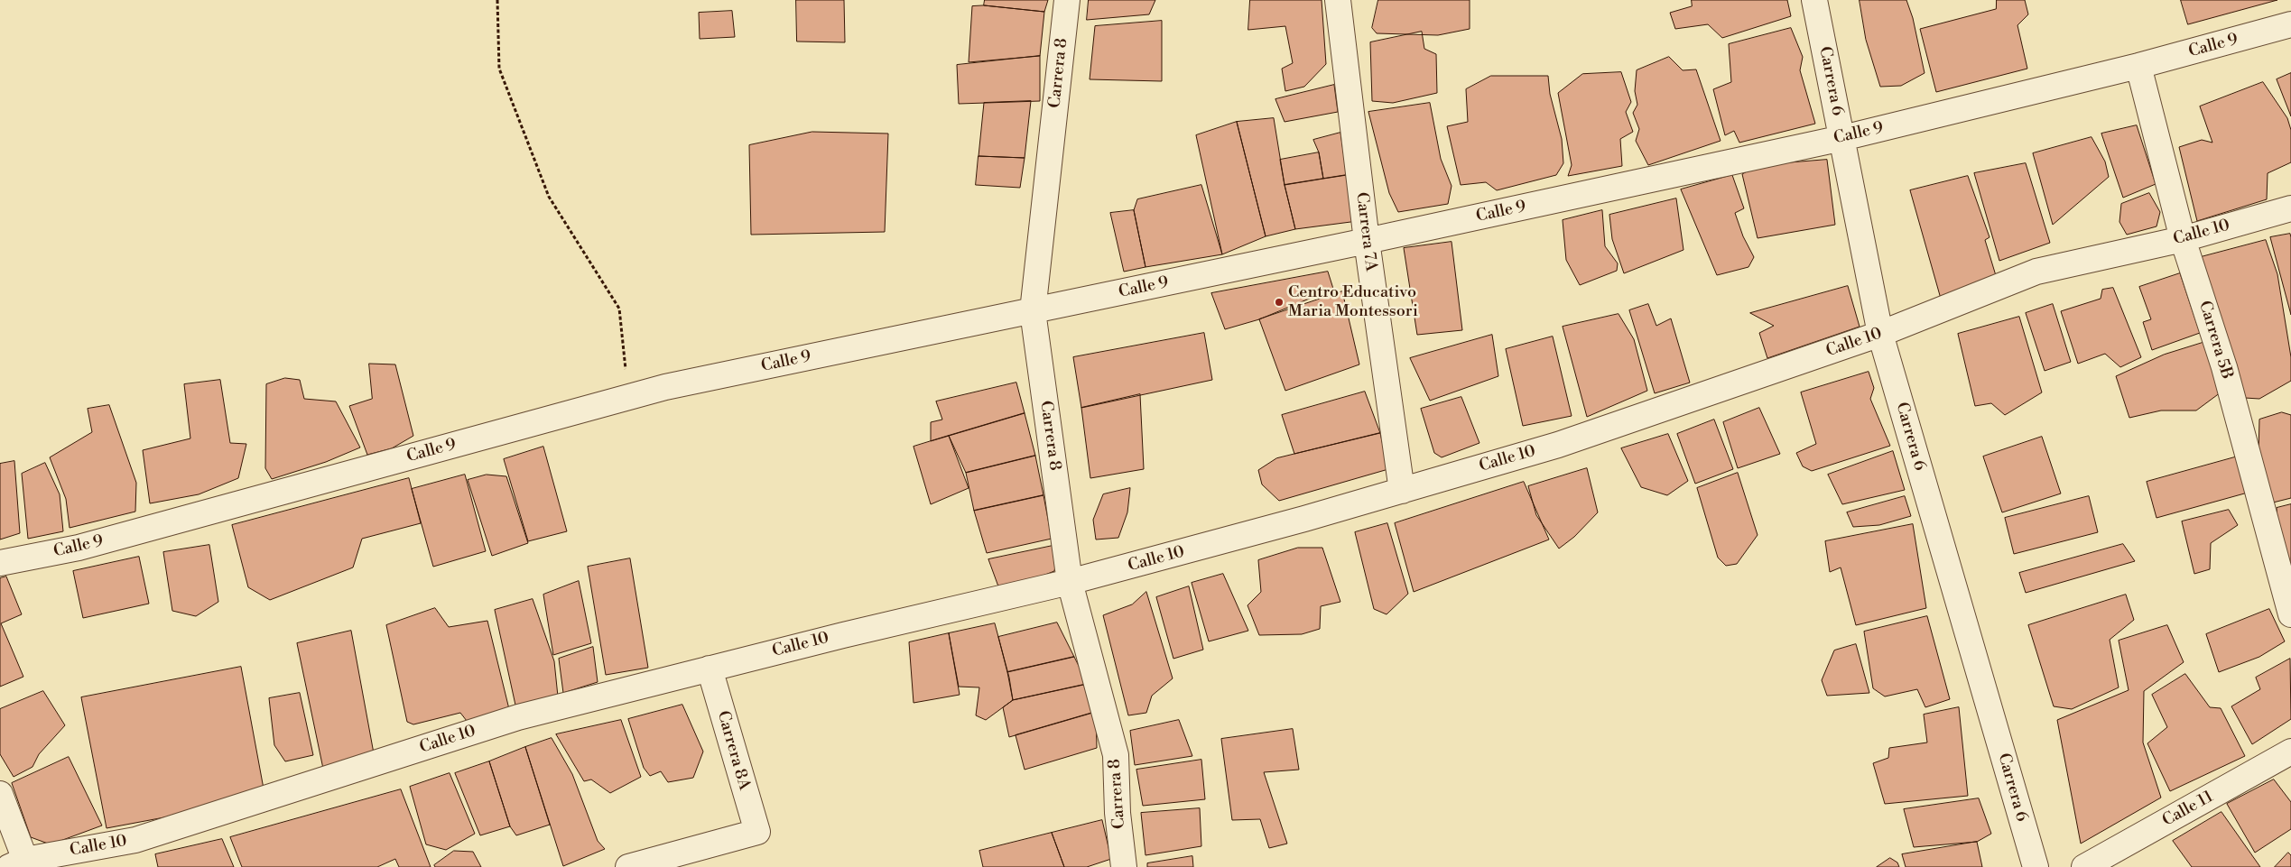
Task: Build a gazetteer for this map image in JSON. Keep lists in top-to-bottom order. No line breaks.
{"streets":{"street":["Calle 9","Carrera 8","Carrera 6","Carrera 7A","Calle 10","Carrera 5B","Carrera 8A","Calle 11"]},"crossings":[["Calle 9","Carrera 8"],["Calle 9","Carrera 6"],["Calle 9","Carrera 7A"],["Calle 9","Carrera 5B"],["Carrera 8","Calle 10"],["Carrera 6","Calle 10"],["Carrera 7A","Calle 10"],["Calle 10","Carrera 5B"],["Calle 10","Carrera 8A"]],"places":["Centro Educativo Maria Montessori"]}
